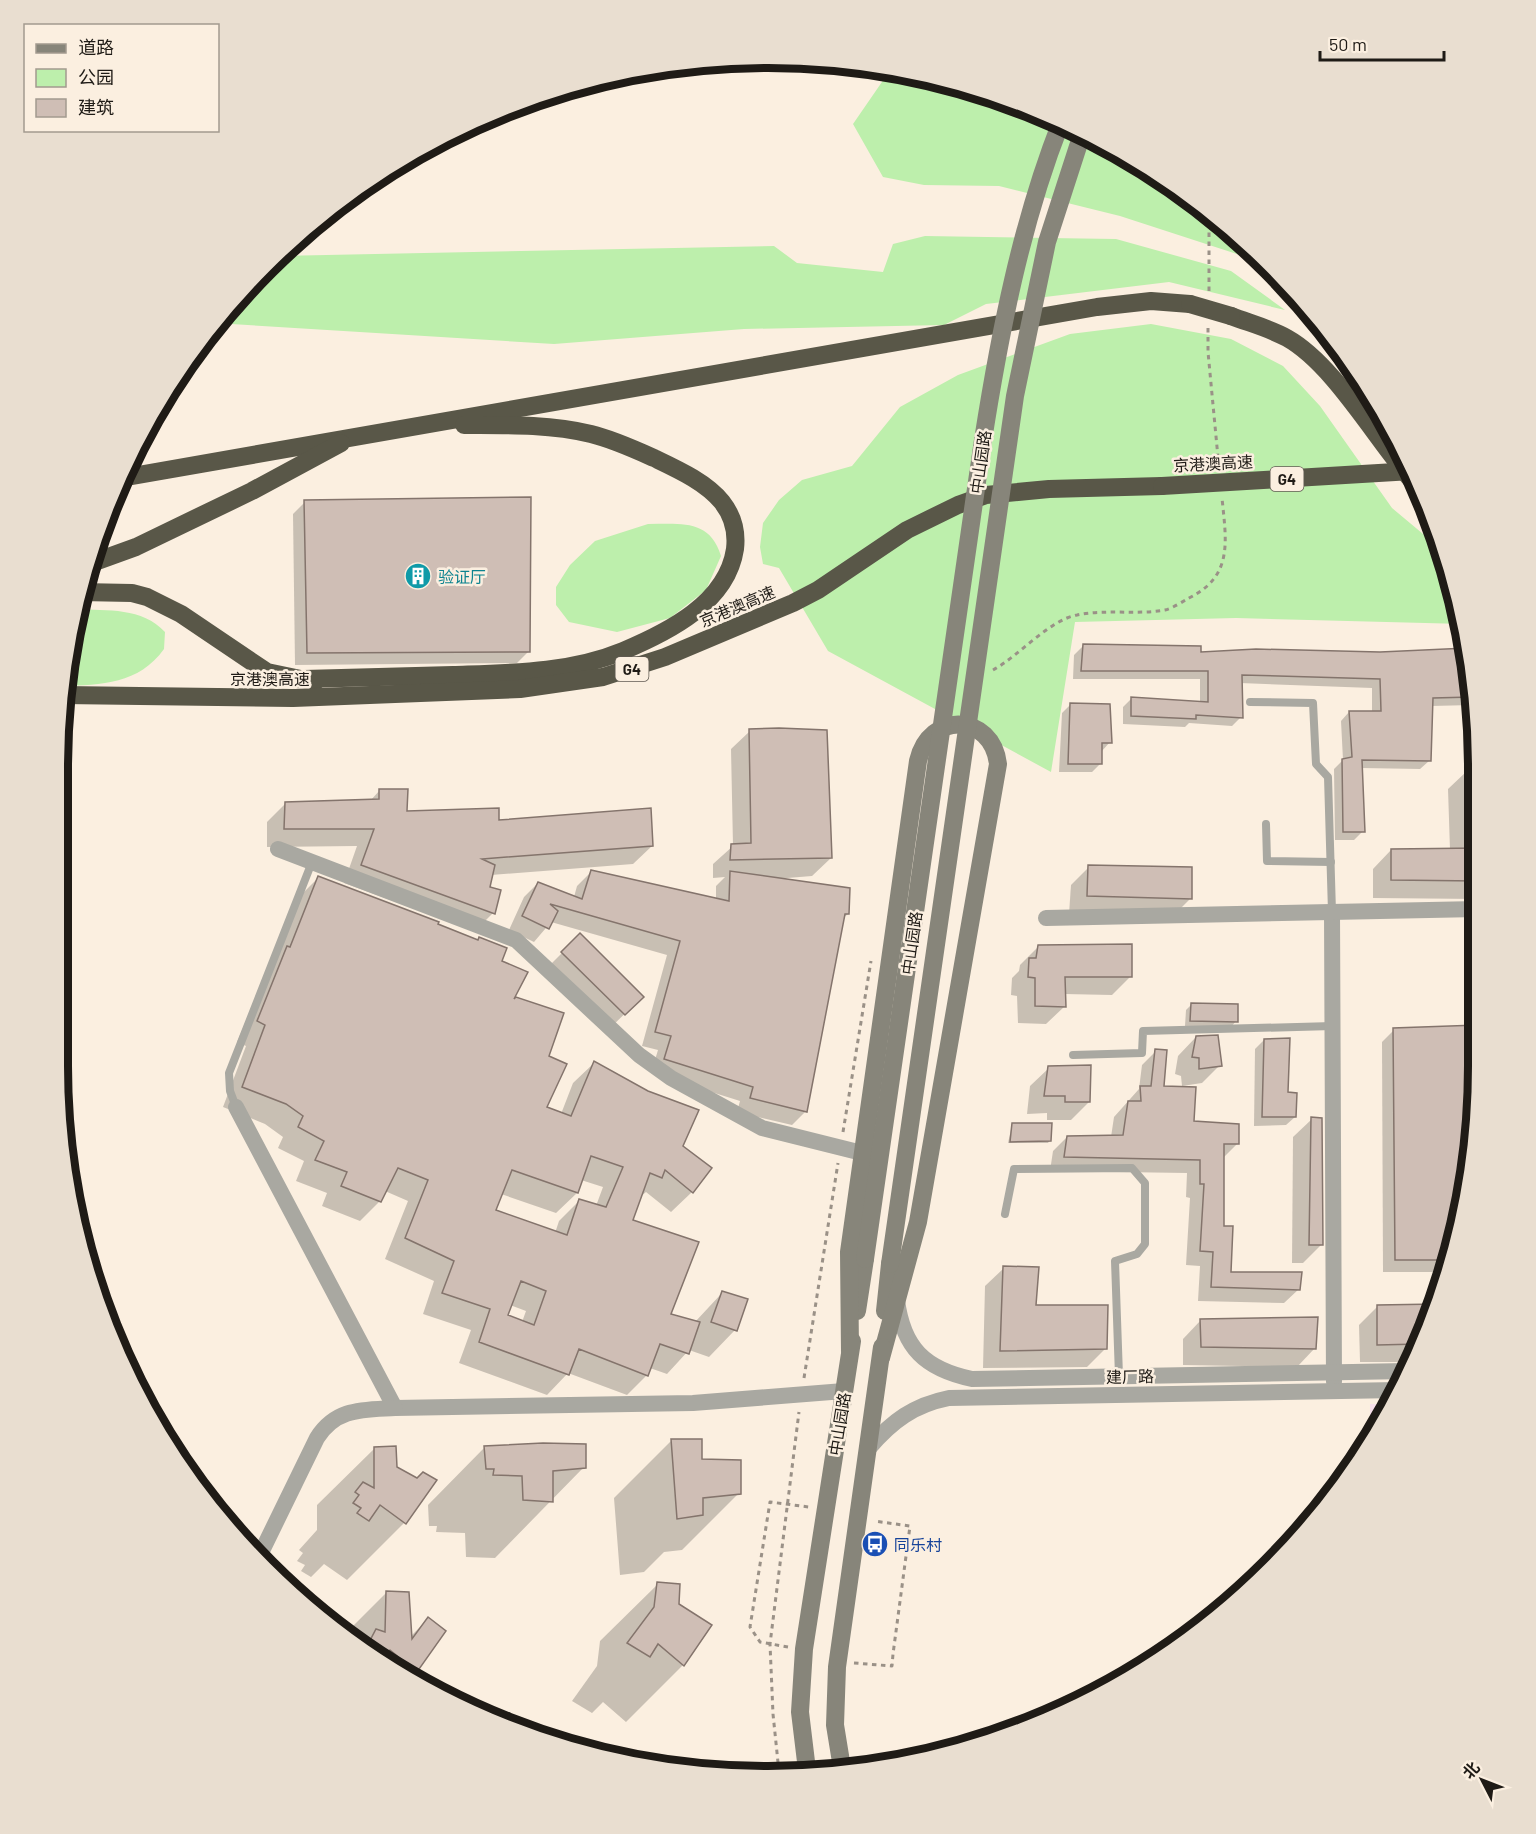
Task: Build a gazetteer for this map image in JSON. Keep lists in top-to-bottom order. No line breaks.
{"streets":{"highway":["京港澳高速","G4"],"main road":["中山园路"],"street":["建厂路"]},"crossings":[["中山园路","建厂路"]],"places":{"building":["验证厅"],"bus stop":["同乐村"]},"legend":["道路","公园","建筑"],"scale_bar":"50 m","north":"top left"}
